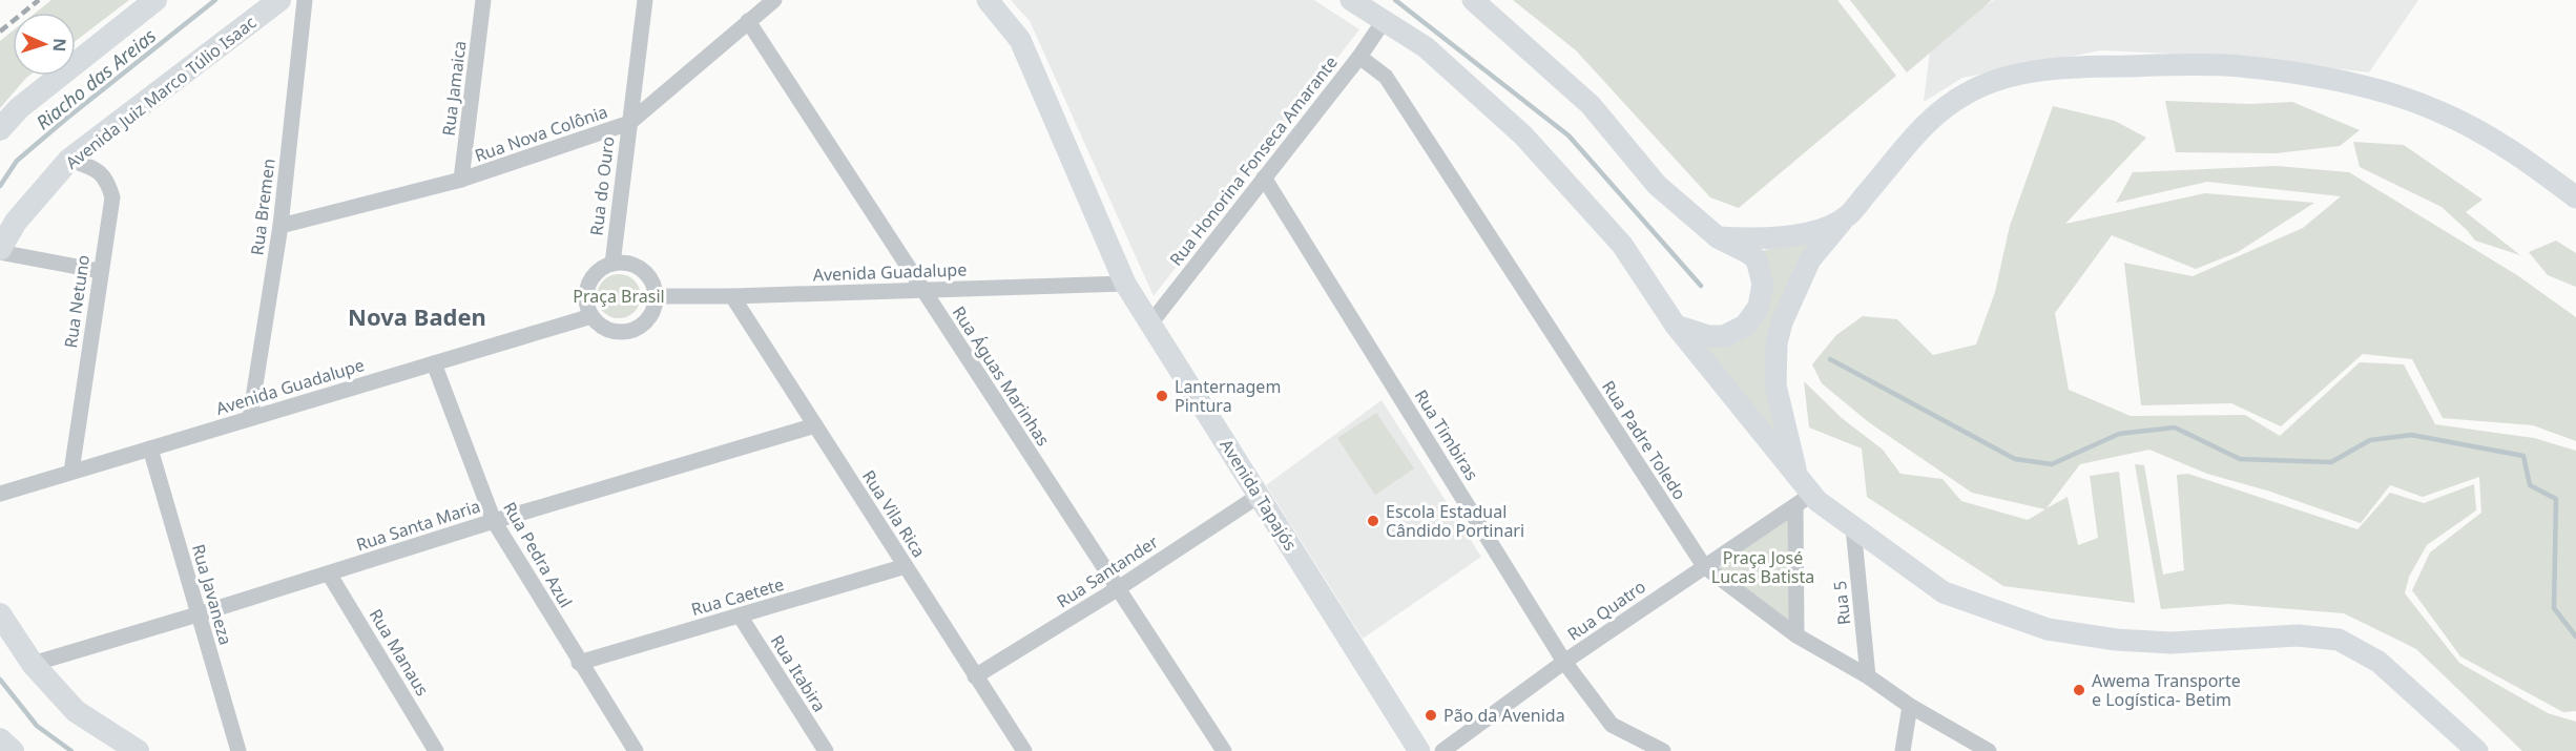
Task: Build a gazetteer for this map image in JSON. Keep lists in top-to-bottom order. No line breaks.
{"streets":{"main road":["Avenida Juiz Marco Túlio Isaac","Avenida Tapajós"],"street":["Rua Jamaica","Rua Nova Colônia","Rua Honorina Fonseca Amarante","Rua do Ouro","Rua Bremen","Avenida Guadalupe","Rua Netuno","Rua Águas Marinhas","Rua Timbiras","Rua Padre Toledo","Rua Vila Rica","Rua Santa Maria","Rua Pedra Azul","Rua Santander","Rua Javaneza","Rua Caetete","Rua 5","Rua Quatro","Rua Manaus","Rua Itabira"]},"crossings":[["Rua Jamaica","Rua Nova Colônia"],["Avenida Juiz Marco Túlio Isaac","Rua Netuno"],["Rua Nova Colônia","Rua do Ouro"],["Rua Nova Colônia","Rua Bremen"],["Rua Nova Colônia","Rua Águas Marinhas"],["Rua Honorina Fonseca Amarante","Rua Timbiras"],["Rua Honorina Fonseca Amarante","Rua Padre Toledo"],["Rua Honorina Fonseca Amarante","Avenida Tapajós"],["Rua do Ouro","Avenida Guadalupe"],["Rua Bremen","Avenida Guadalupe"],["Avenida Guadalupe","Rua Netuno"],["Avenida Guadalupe","Rua Águas Marinhas"],["Avenida Guadalupe","Avenida Tapajós"],["Avenida Guadalupe","Rua Vila Rica"],["Avenida Guadalupe","Rua Pedra Azul"],["Avenida Guadalupe","Rua Javaneza"],["Rua Águas Marinhas","Rua Santander"],["Rua Timbiras","Rua Quatro"],["Rua Padre Toledo","Rua 5"],["Rua Padre Toledo","Rua Quatro"],["Avenida Tapajós","Rua Santander"],["Rua Vila Rica","Rua Santa Maria"],["Rua Vila Rica","Rua Santander"],["Rua Vila Rica","Rua Caetete"],["Rua Santa Maria","Rua Pedra Azul"],["Rua Santa Maria","Rua Javaneza"],["Rua Santa Maria","Rua Manaus"],["Rua Pedra Azul","Rua Caetete"],["Rua Caetete","Rua Itabira"]],"districts":["Nova Baden"],"water":["Riacho das Areias"],"parks":["Praça Brasil","Praça José Lucas Batista"],"places":["Lanternagem Pintura","Escola Estadual Cândido Portinari","Awema Transporte e Logística- Betim","Pão da Avenida"],"north":"right"}
